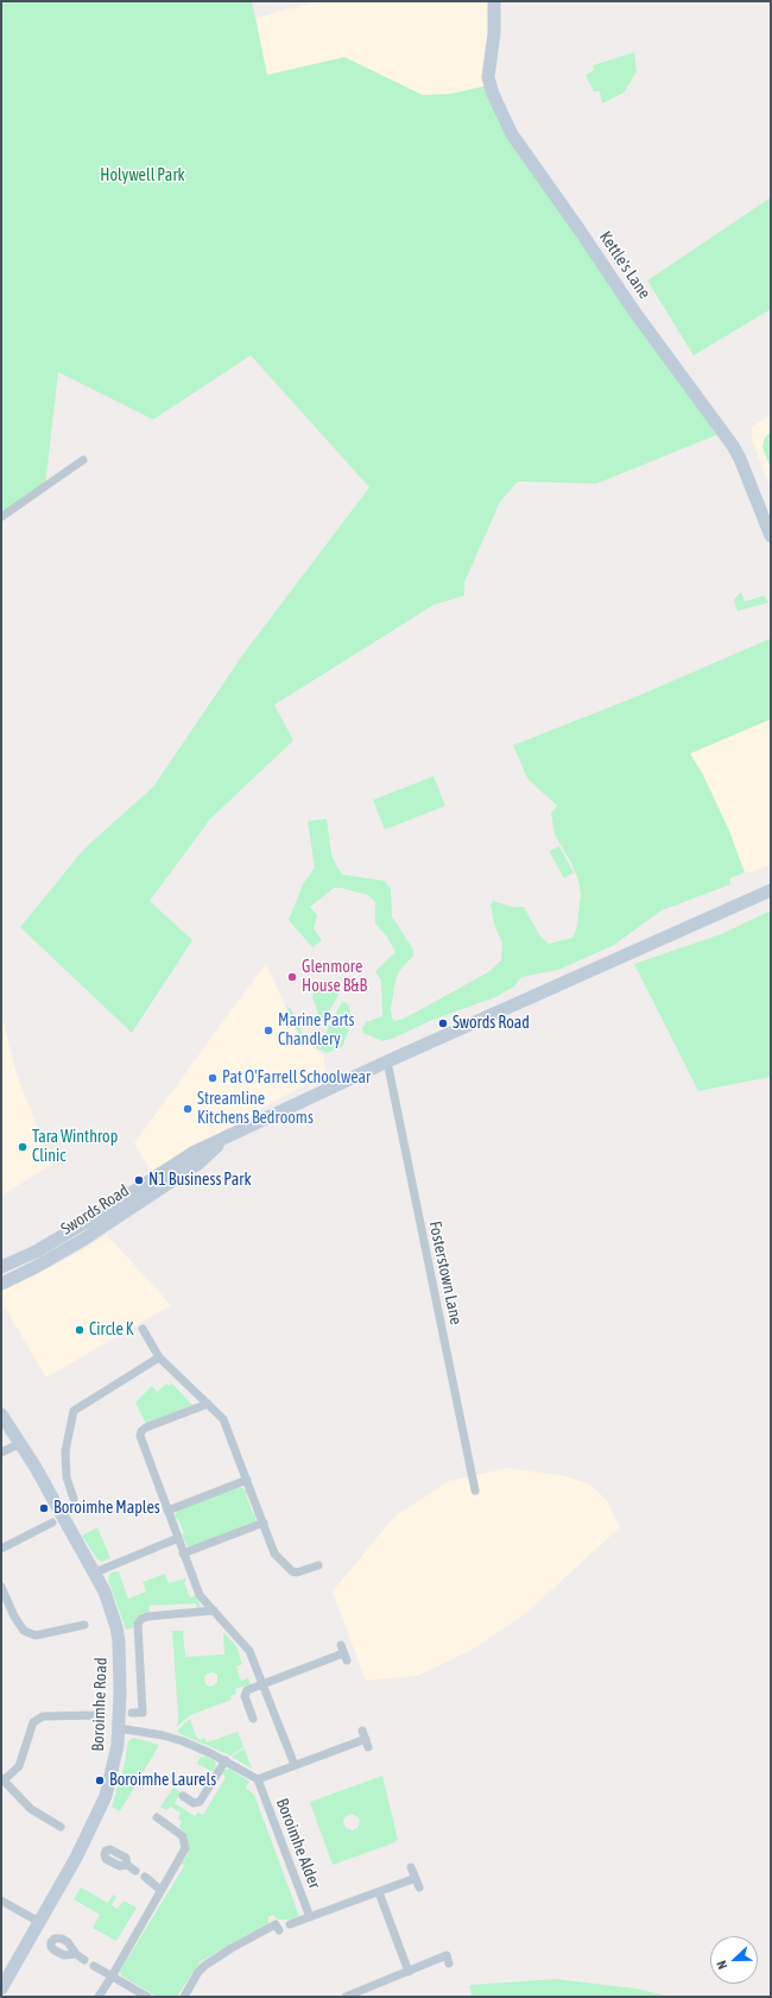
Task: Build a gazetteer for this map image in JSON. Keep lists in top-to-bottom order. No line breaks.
{"streets":{"street":["Kettle's Lane","Swords Road","Fosterstown Lane","Boroimhe Road","Boroimhe Alder"]},"crossings":[["Swords Road","Fosterstown Lane"]],"parks":["Holywell Park"],"places":["Glenmore House B&B","Swords Road","Marine Parts Chandlery","Pat O'Farrell Schoolwear","Streamline Kitchens Bedrooms","Tara Winthrop Clinic","N1 Business Park","Circle K","Boroimhe Maples","Boroimhe Laurels"],"north":"left"}
